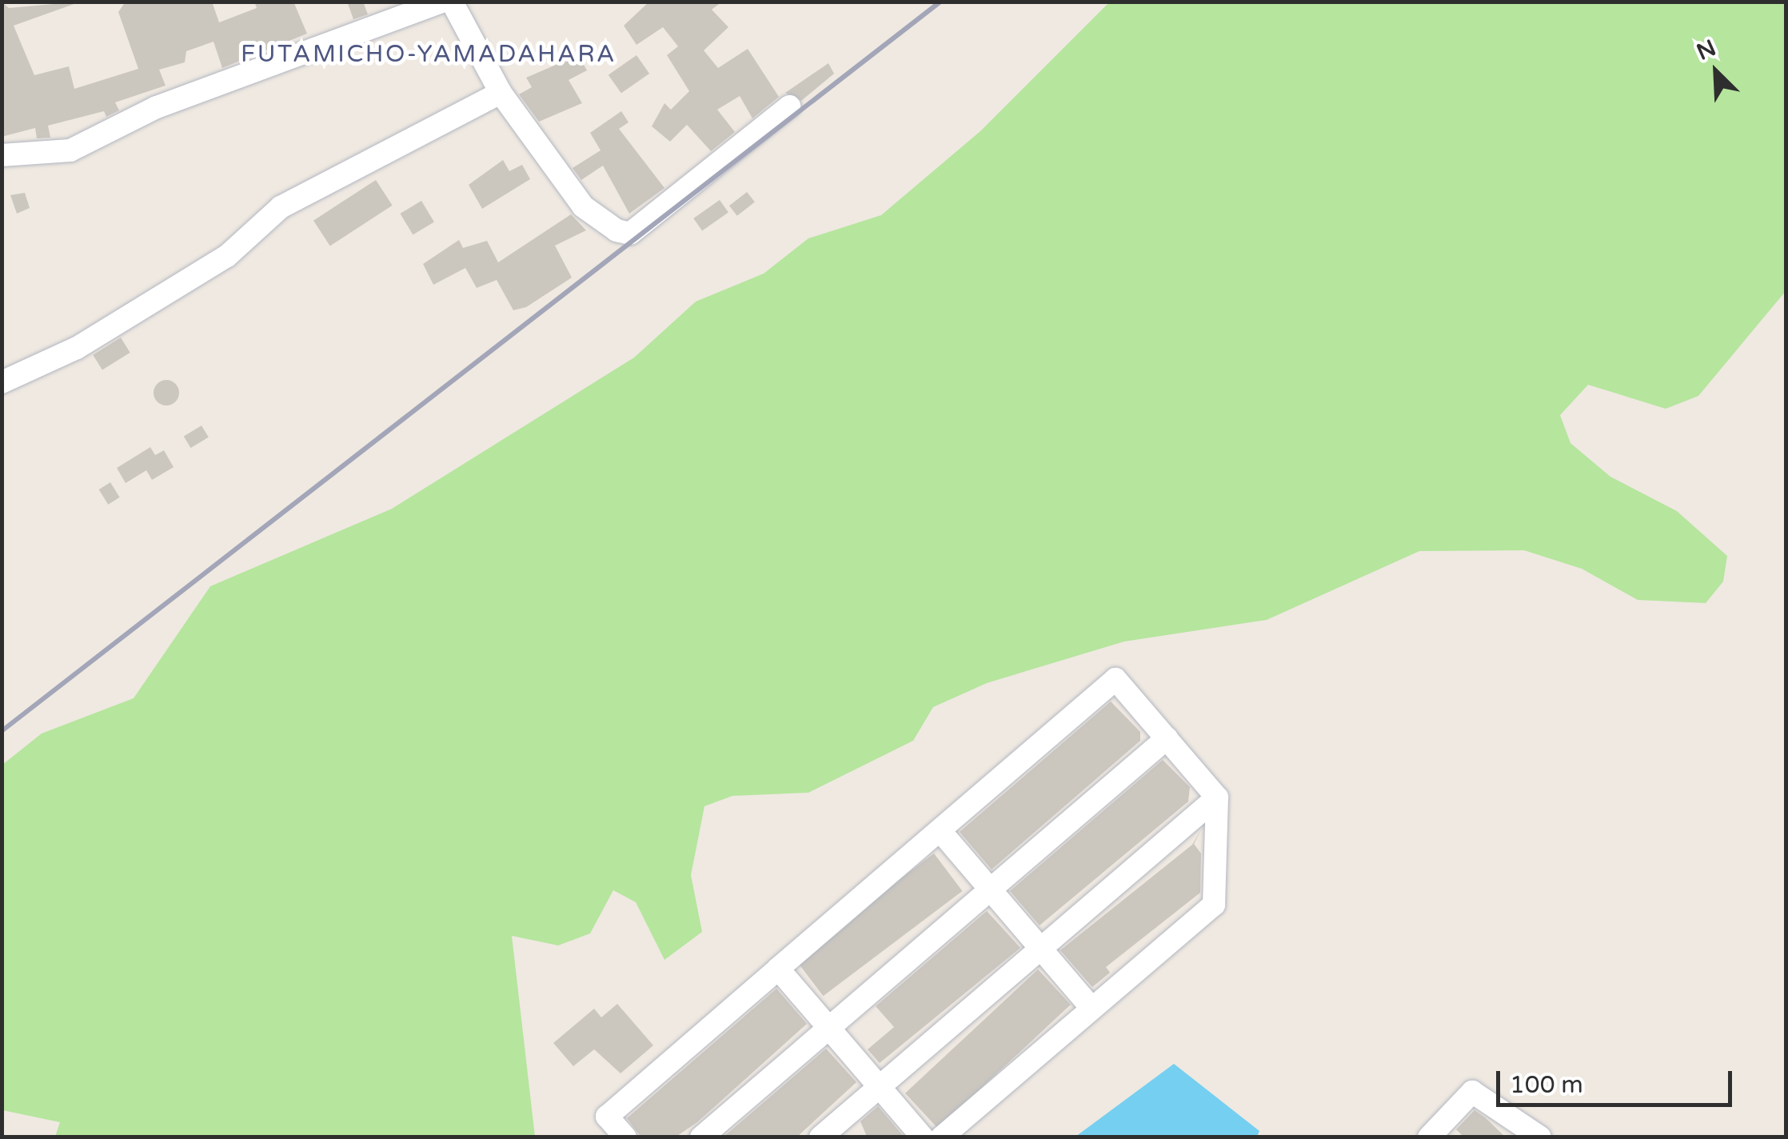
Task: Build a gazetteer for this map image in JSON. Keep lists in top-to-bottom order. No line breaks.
{"districts":["FUTAMICHO-YAMADAHARA"],"scale_bar":"100 m","north":"top left"}
